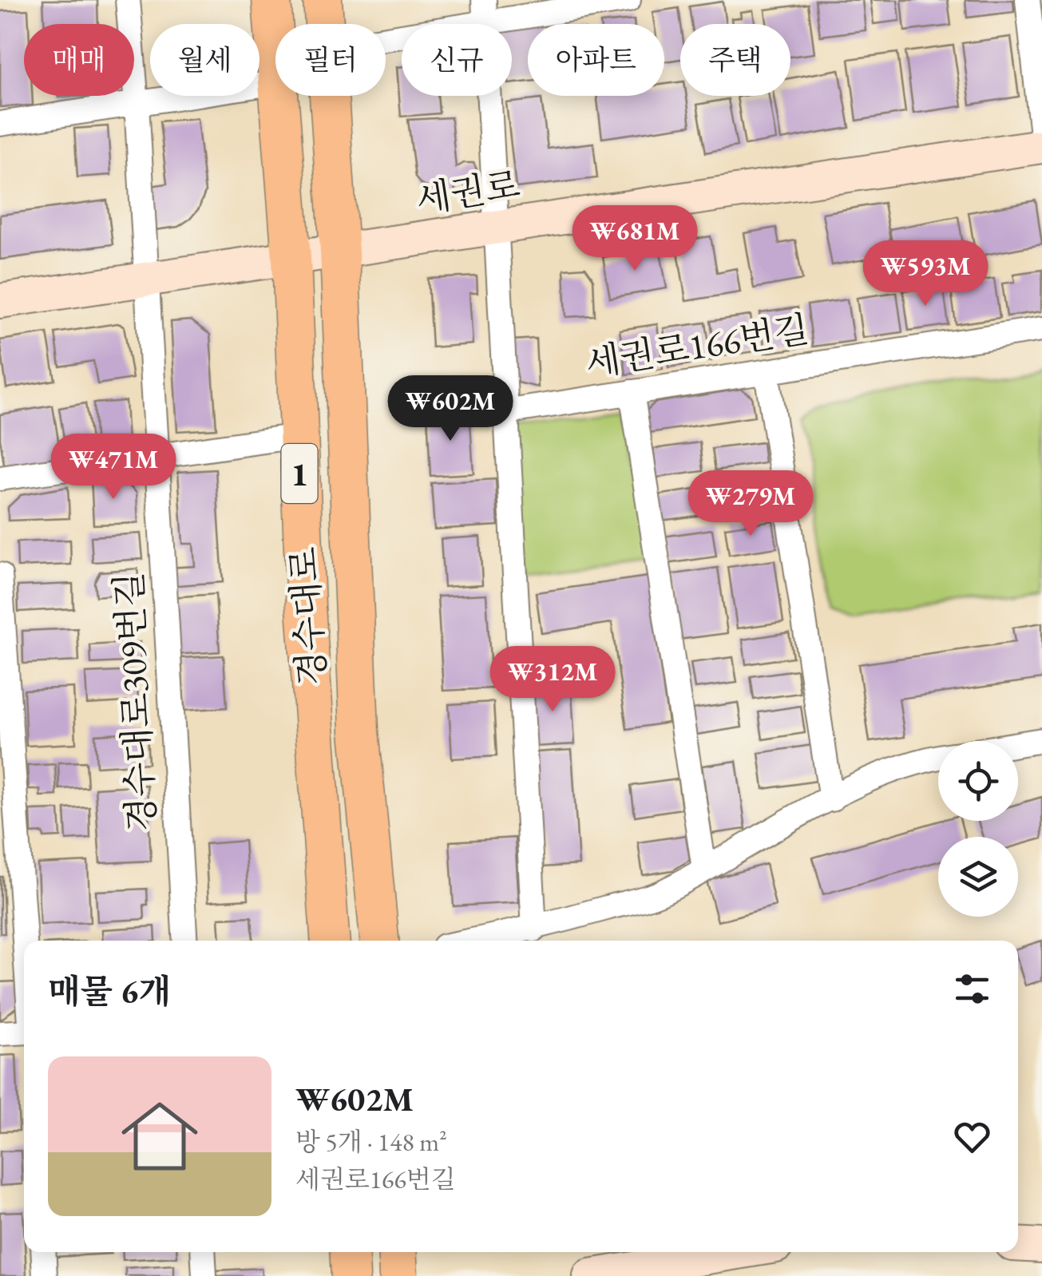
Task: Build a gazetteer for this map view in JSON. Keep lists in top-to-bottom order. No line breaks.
{"streets":{"main road":["1","경수대로"],"street":["세권로","세권로166번길","경수대로309번길"]},"crossings":[["세권로","경수대로"],["세권로","경수대로309번길"]],"page":{"chip":["매매","월세","필터","신규","아파트","주택"],"price":["₩681M","₩593M","₩602M","₩471M","₩279M","₩312M"],"heading":"매물 6개","list":[{"name":"₩602M","note":"방 5개 · 148 m² · 세권로166번길"}]}}
